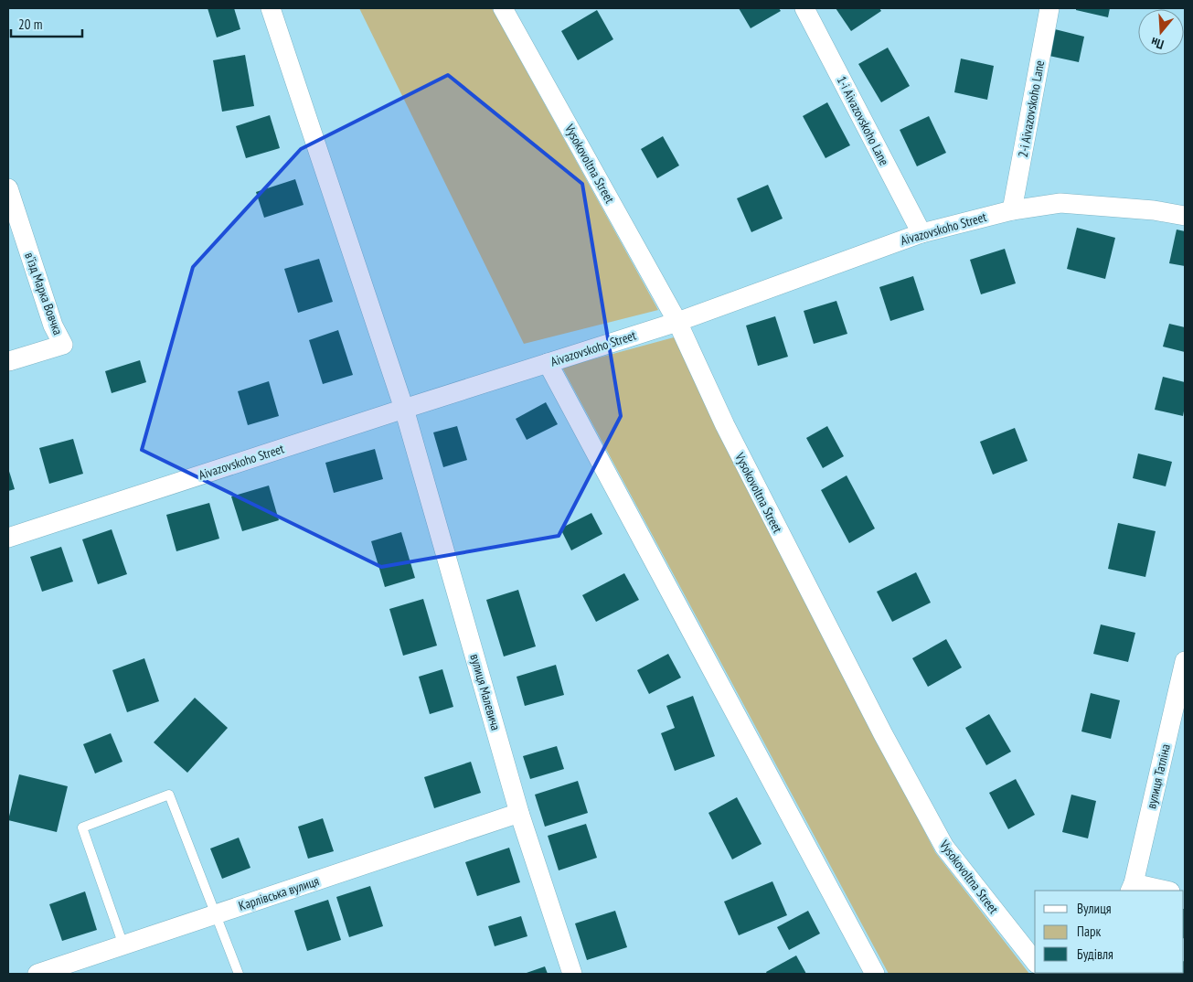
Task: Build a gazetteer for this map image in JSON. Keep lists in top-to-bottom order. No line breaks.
{"streets":{"street":["2-i Aivazovskoho Lane","1-i Aivazovskoho Lane","Vysokovoltna Street","Aivazovskoho Street","в'їзд Марка Вовчка","вулиця Малевича","вулиця Татліна","Карлівська вулиця"]},"crossings":[["2-i Aivazovskoho Lane","Aivazovskoho Street"],["1-i Aivazovskoho Lane","Aivazovskoho Street"],["Vysokovoltna Street","Aivazovskoho Street"],["Aivazovskoho Street","вулиця Малевича"],["вулиця Малевича","Карлівська вулиця"]],"legend":["Вулиця","Парк","Будівля"],"scale_bar":"20 m","north":"bottom"}
